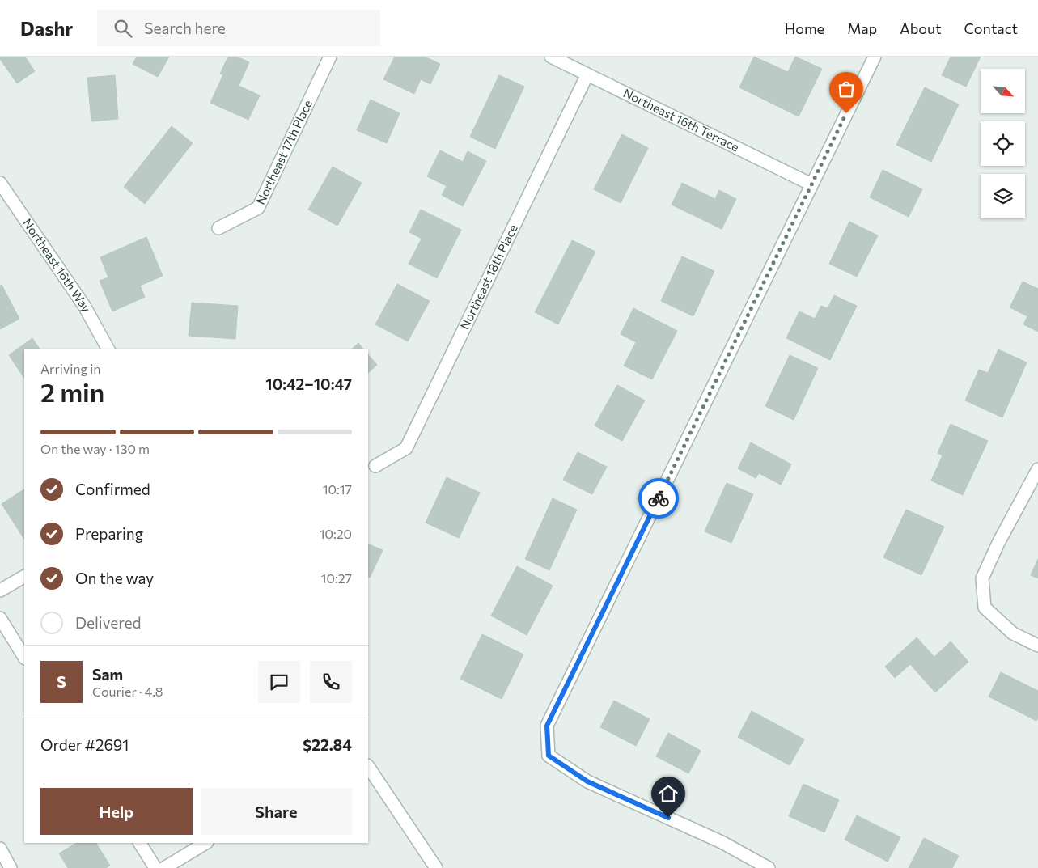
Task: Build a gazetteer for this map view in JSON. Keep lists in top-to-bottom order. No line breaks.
{"streets":{"street":["Northeast 16th Terrace","Northeast 17th Place","Northeast 16th Way","Northeast 18th Place"]},"crossings":[["Northeast 16th Terrace","Northeast 18th Place"]],"north":"bottom right","page":{"header":"Dashr","search":"Search here","nav":["Home","Map","About","Contact"],"heading":["2 min","Arriving in","10:42–10:47"],"panel":["Sam","Courier · 4.8","Order #2691","$22.84"],"bar":"On the way · 130 m","list":[["Confirmed","10:17"],["Preparing","10:20"],["On the way","10:27"],"Delivered"],"round":"S","buttons":["Help","Share"]}}
